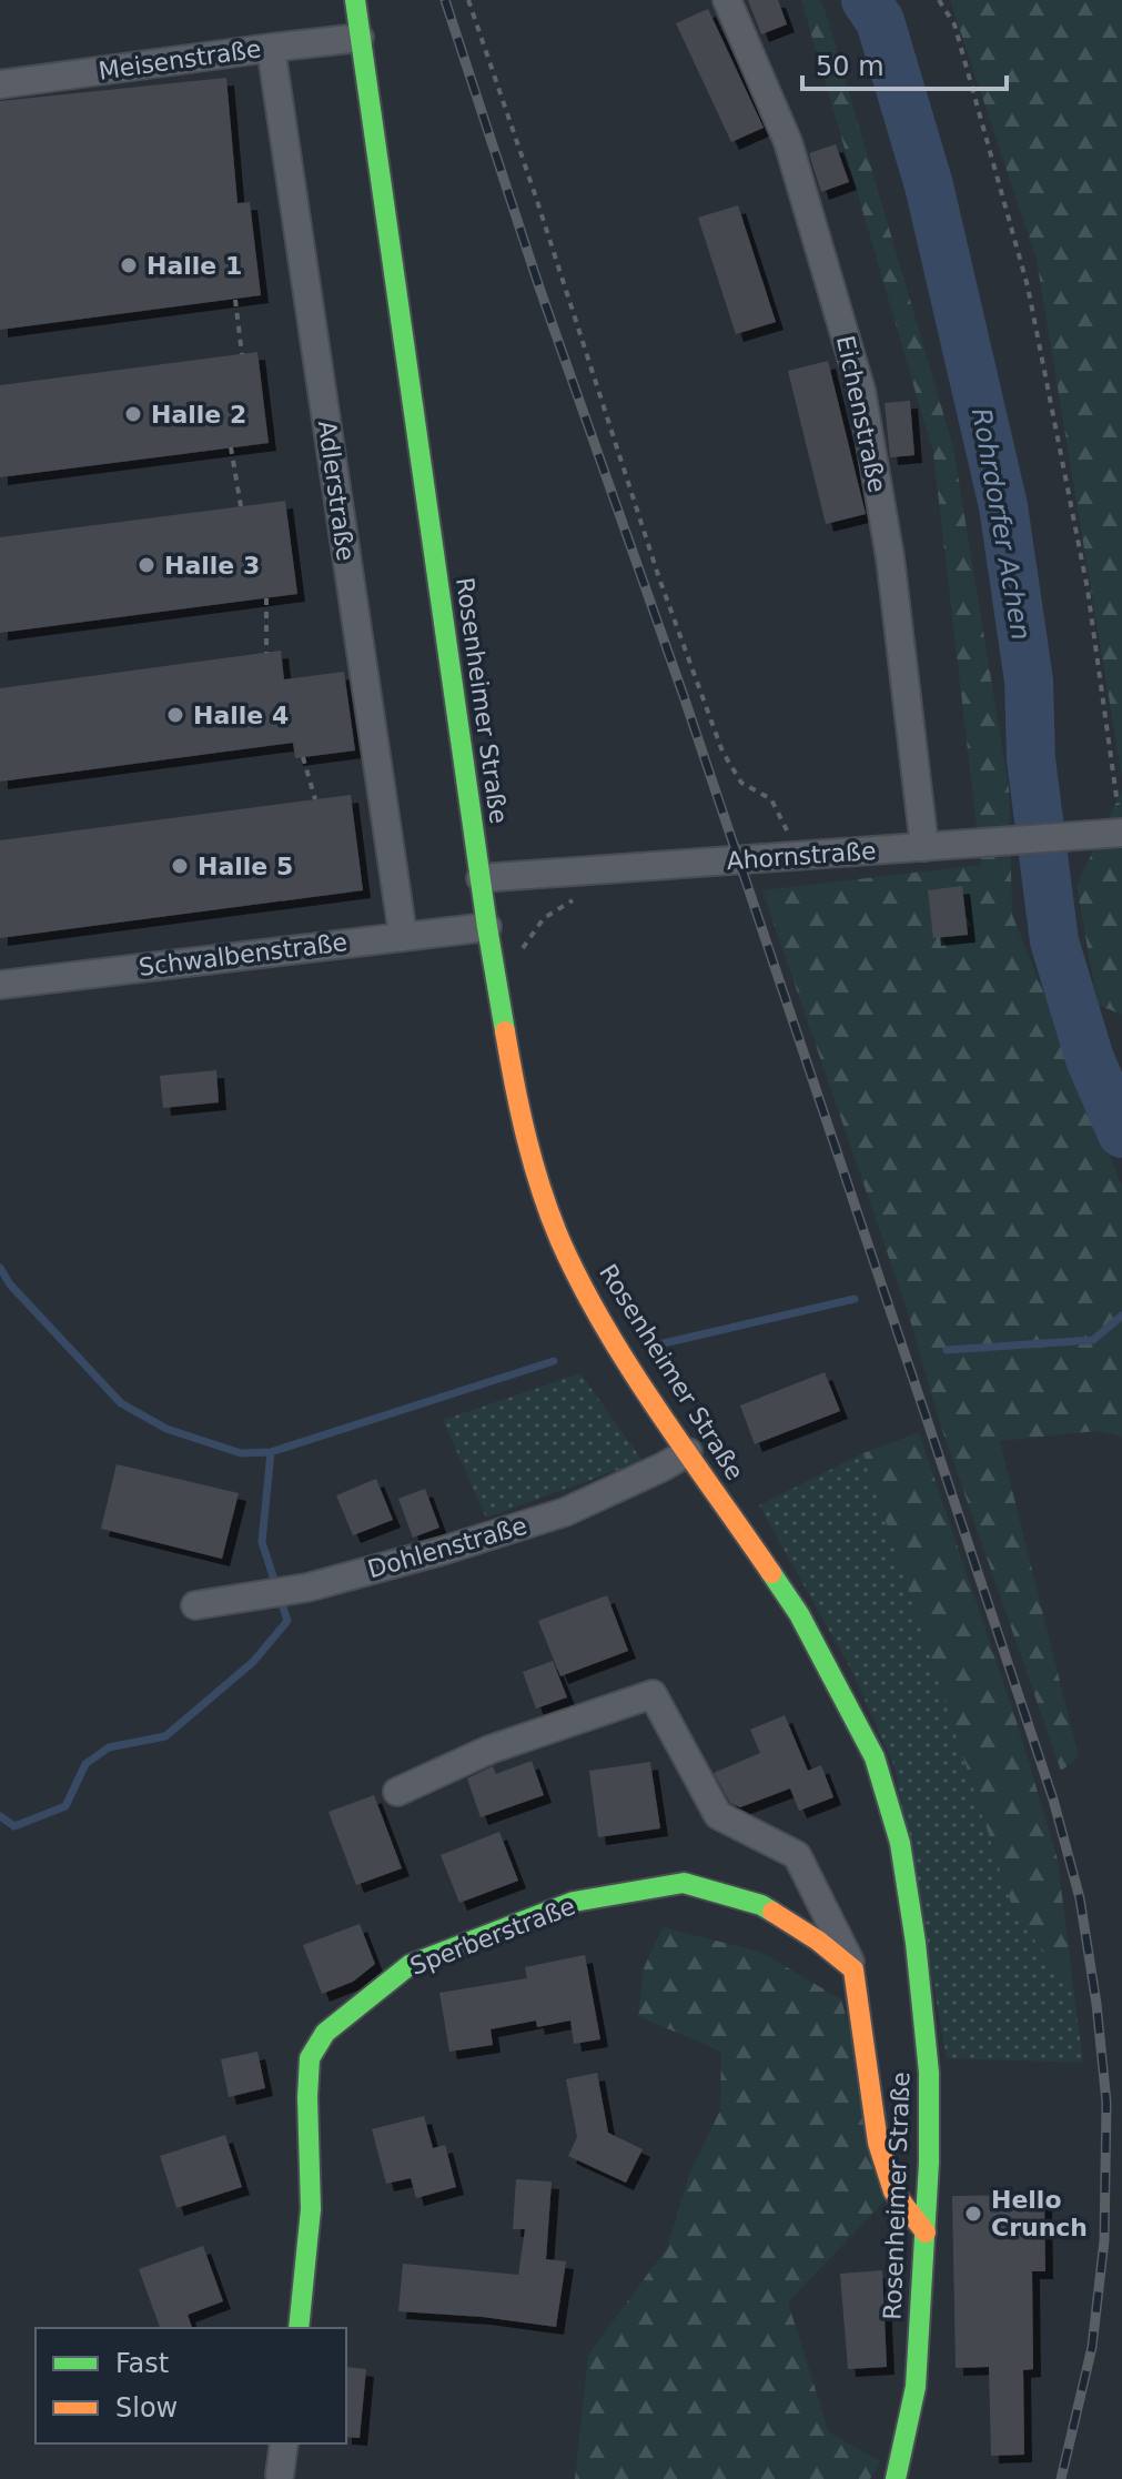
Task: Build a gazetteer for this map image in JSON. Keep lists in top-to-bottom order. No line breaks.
{"streets":{"main road":["Rosenheimer Straße","Sperberstraße"],"street":["Meisenstraße","Eichenstraße","Adlerstraße","Ahornstraße","Schwalbenstraße","Dohlenstraße"]},"crossings":[["Meisenstraße","Adlerstraße"],["Meisenstraße","Rosenheimer Straße"],["Eichenstraße","Ahornstraße"],["Adlerstraße","Schwalbenstraße"],["Rosenheimer Straße","Ahornstraße"],["Rosenheimer Straße","Schwalbenstraße"],["Rosenheimer Straße","Dohlenstraße"]],"water":["Rohrdorfer Achen"],"places":["Halle 1","Halle 2","Halle 3","Halle 4","Halle 5","Hello Crunch"],"legend":["Fast","Slow"],"scale_bar":"50 m"}
